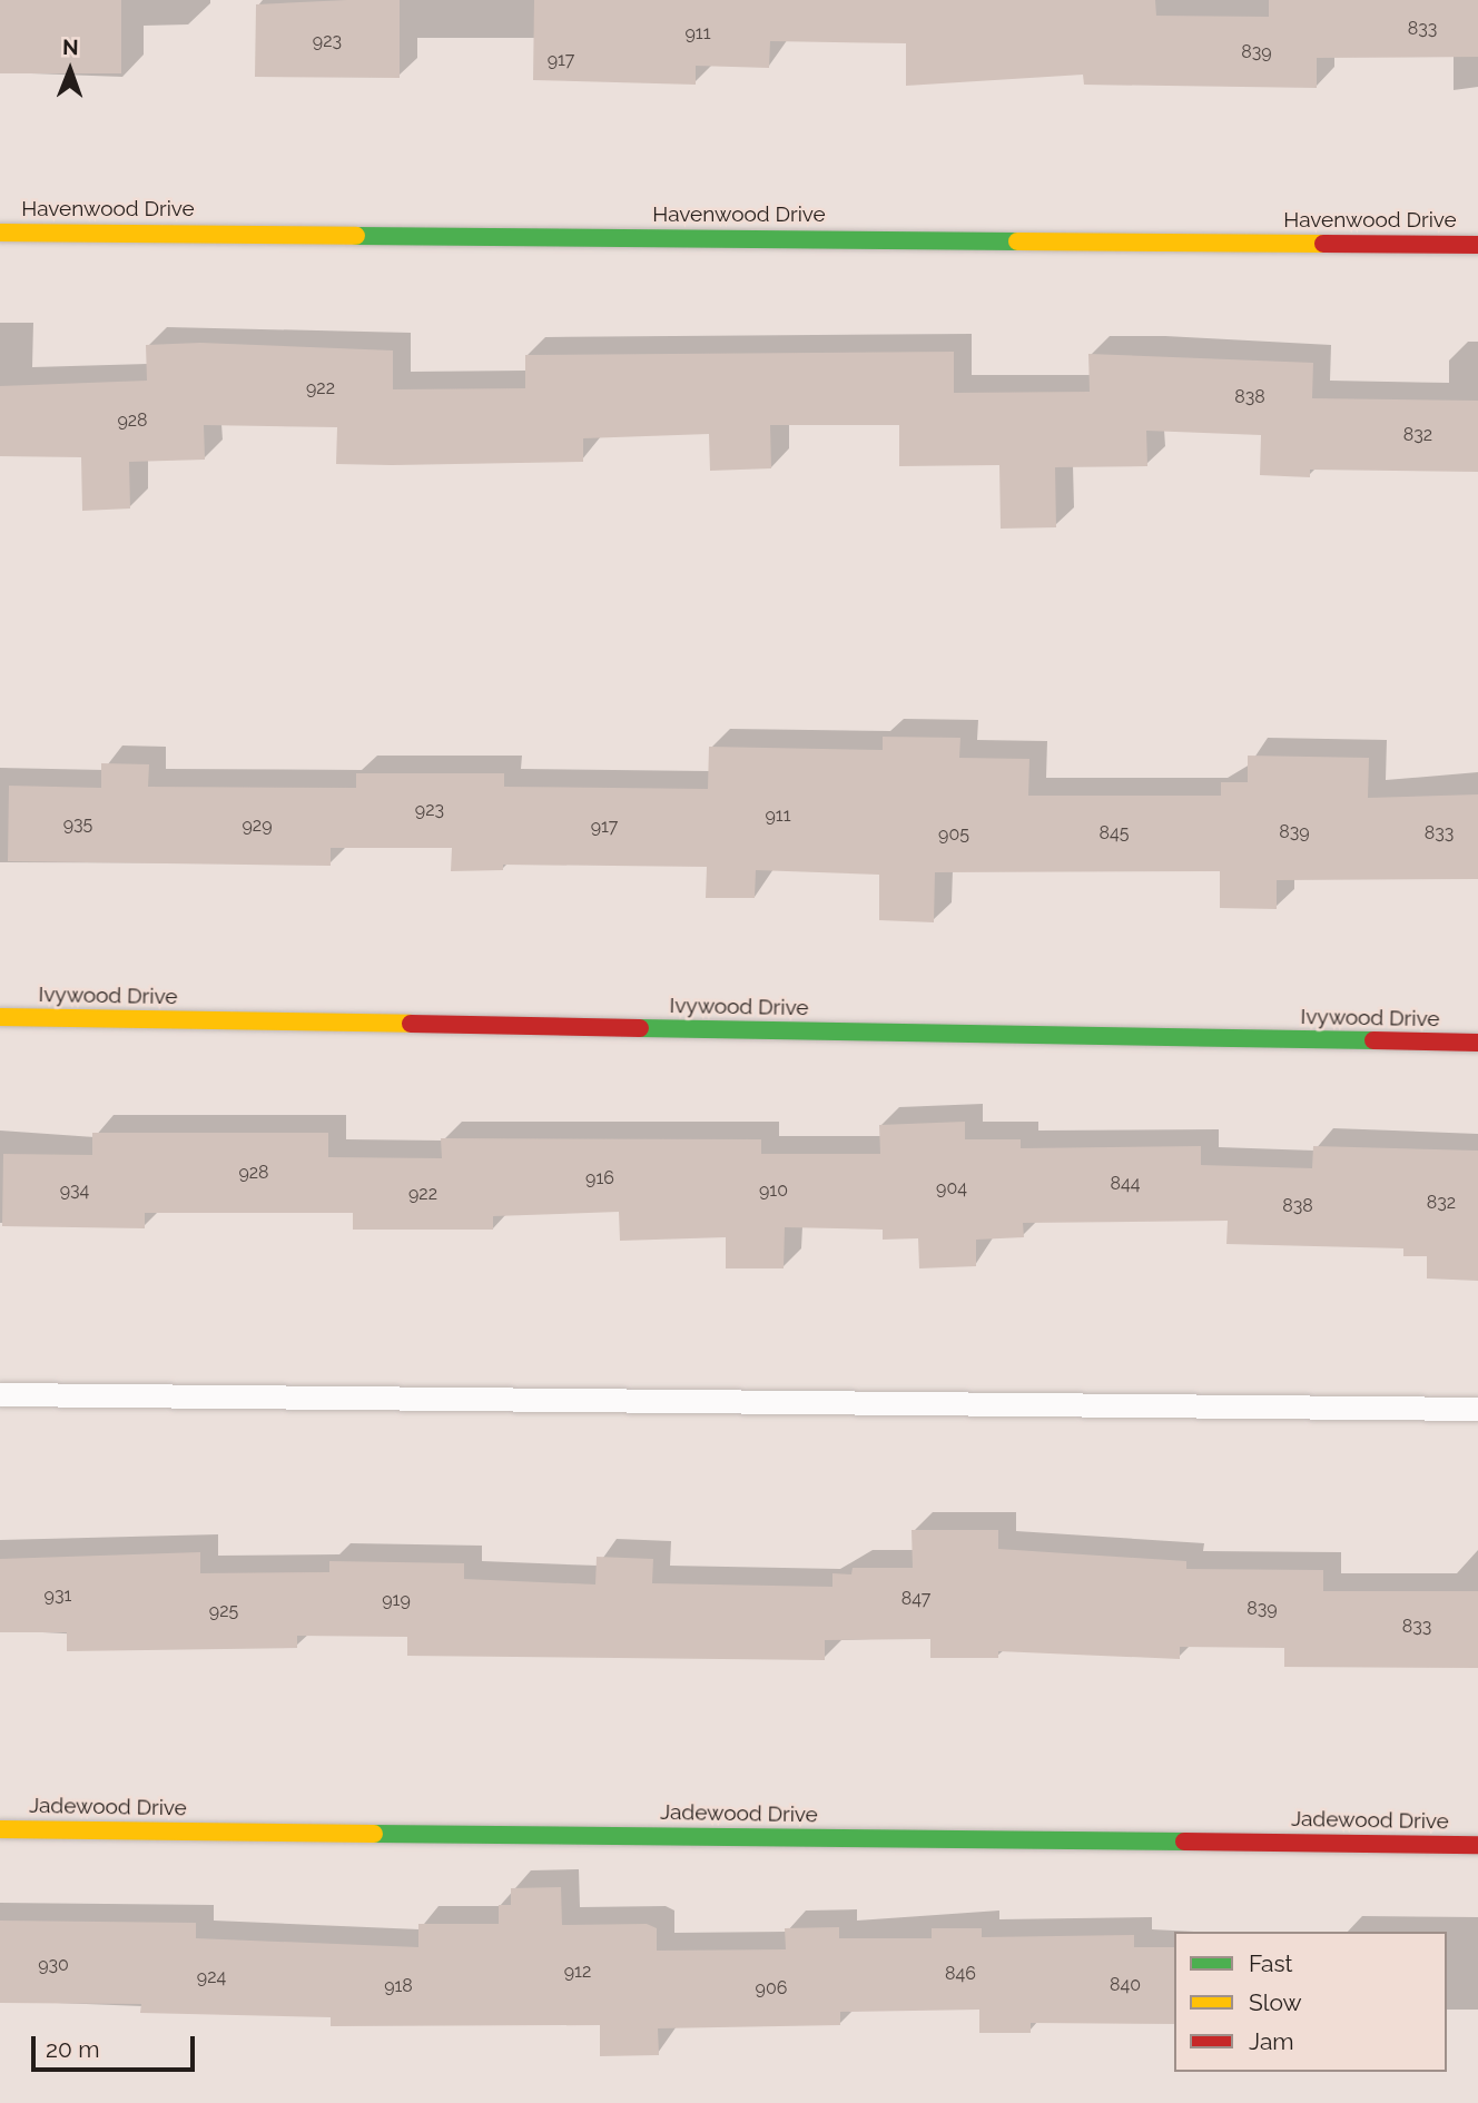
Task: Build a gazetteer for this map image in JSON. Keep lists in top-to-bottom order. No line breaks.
{"streets":{"street":["Havenwood Drive","Ivywood Drive","Jadewood Drive"]},"house_numbers":["833","911","923","839","917","922","838","928","832","923","911","935","929","917","839","845","833","905","928","916","844","904","934","910","922","832","838","931","847","919","839","925","833","930","912","846","924","840","918","906"],"legend":["Fast","Slow","Jam"],"scale_bar":"20 m","north":"top"}
